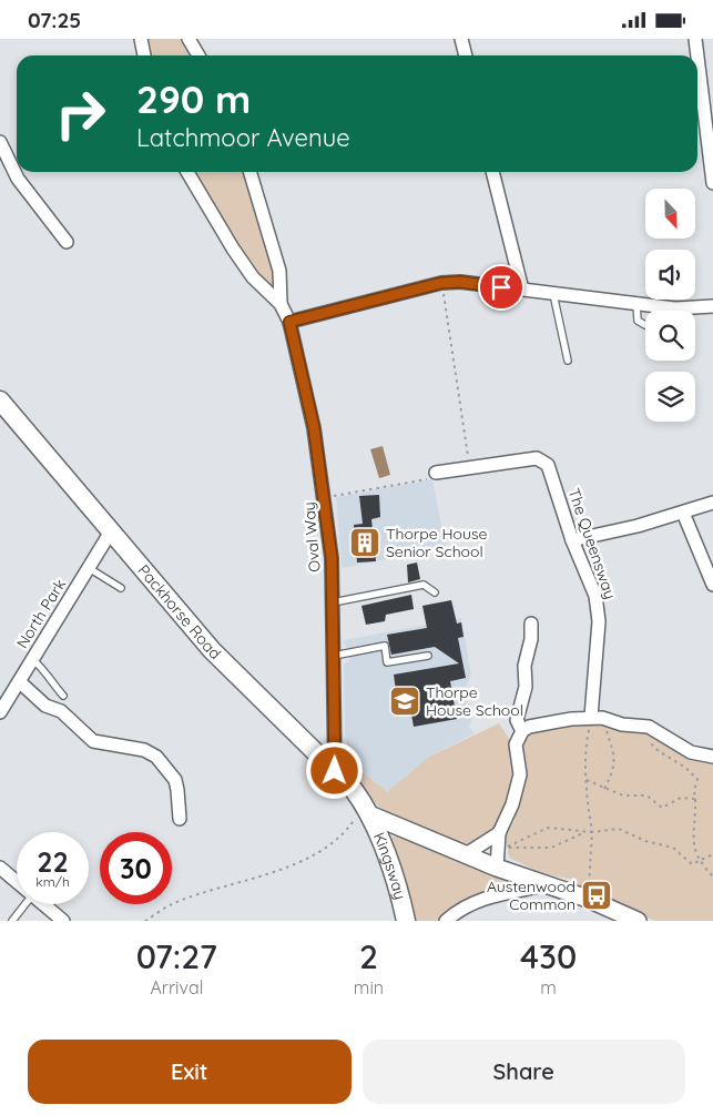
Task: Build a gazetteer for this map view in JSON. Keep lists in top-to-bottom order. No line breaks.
{"streets":{"main road":["Packhorse Road","Kingsway"],"street":["Oval Way","The Queensway","North Park"]},"crossings":[["Oval Way","Packhorse Road"],["Packhorse Road","North Park"],["Packhorse Road","Kingsway"]],"places":{"building":["Thorpe House Senior School"],"school or university":["Thorpe House School"],"bus stop":["Austenwood Common"]},"north":"bottom","page":{"status":"07:25","turn":["290 m","Latchmoor Avenue"],"speed":"22 km/h","limit":"30","eta":["07:27","Arrival","2","min","430","m"],"buttons":["Exit","Share"]}}
